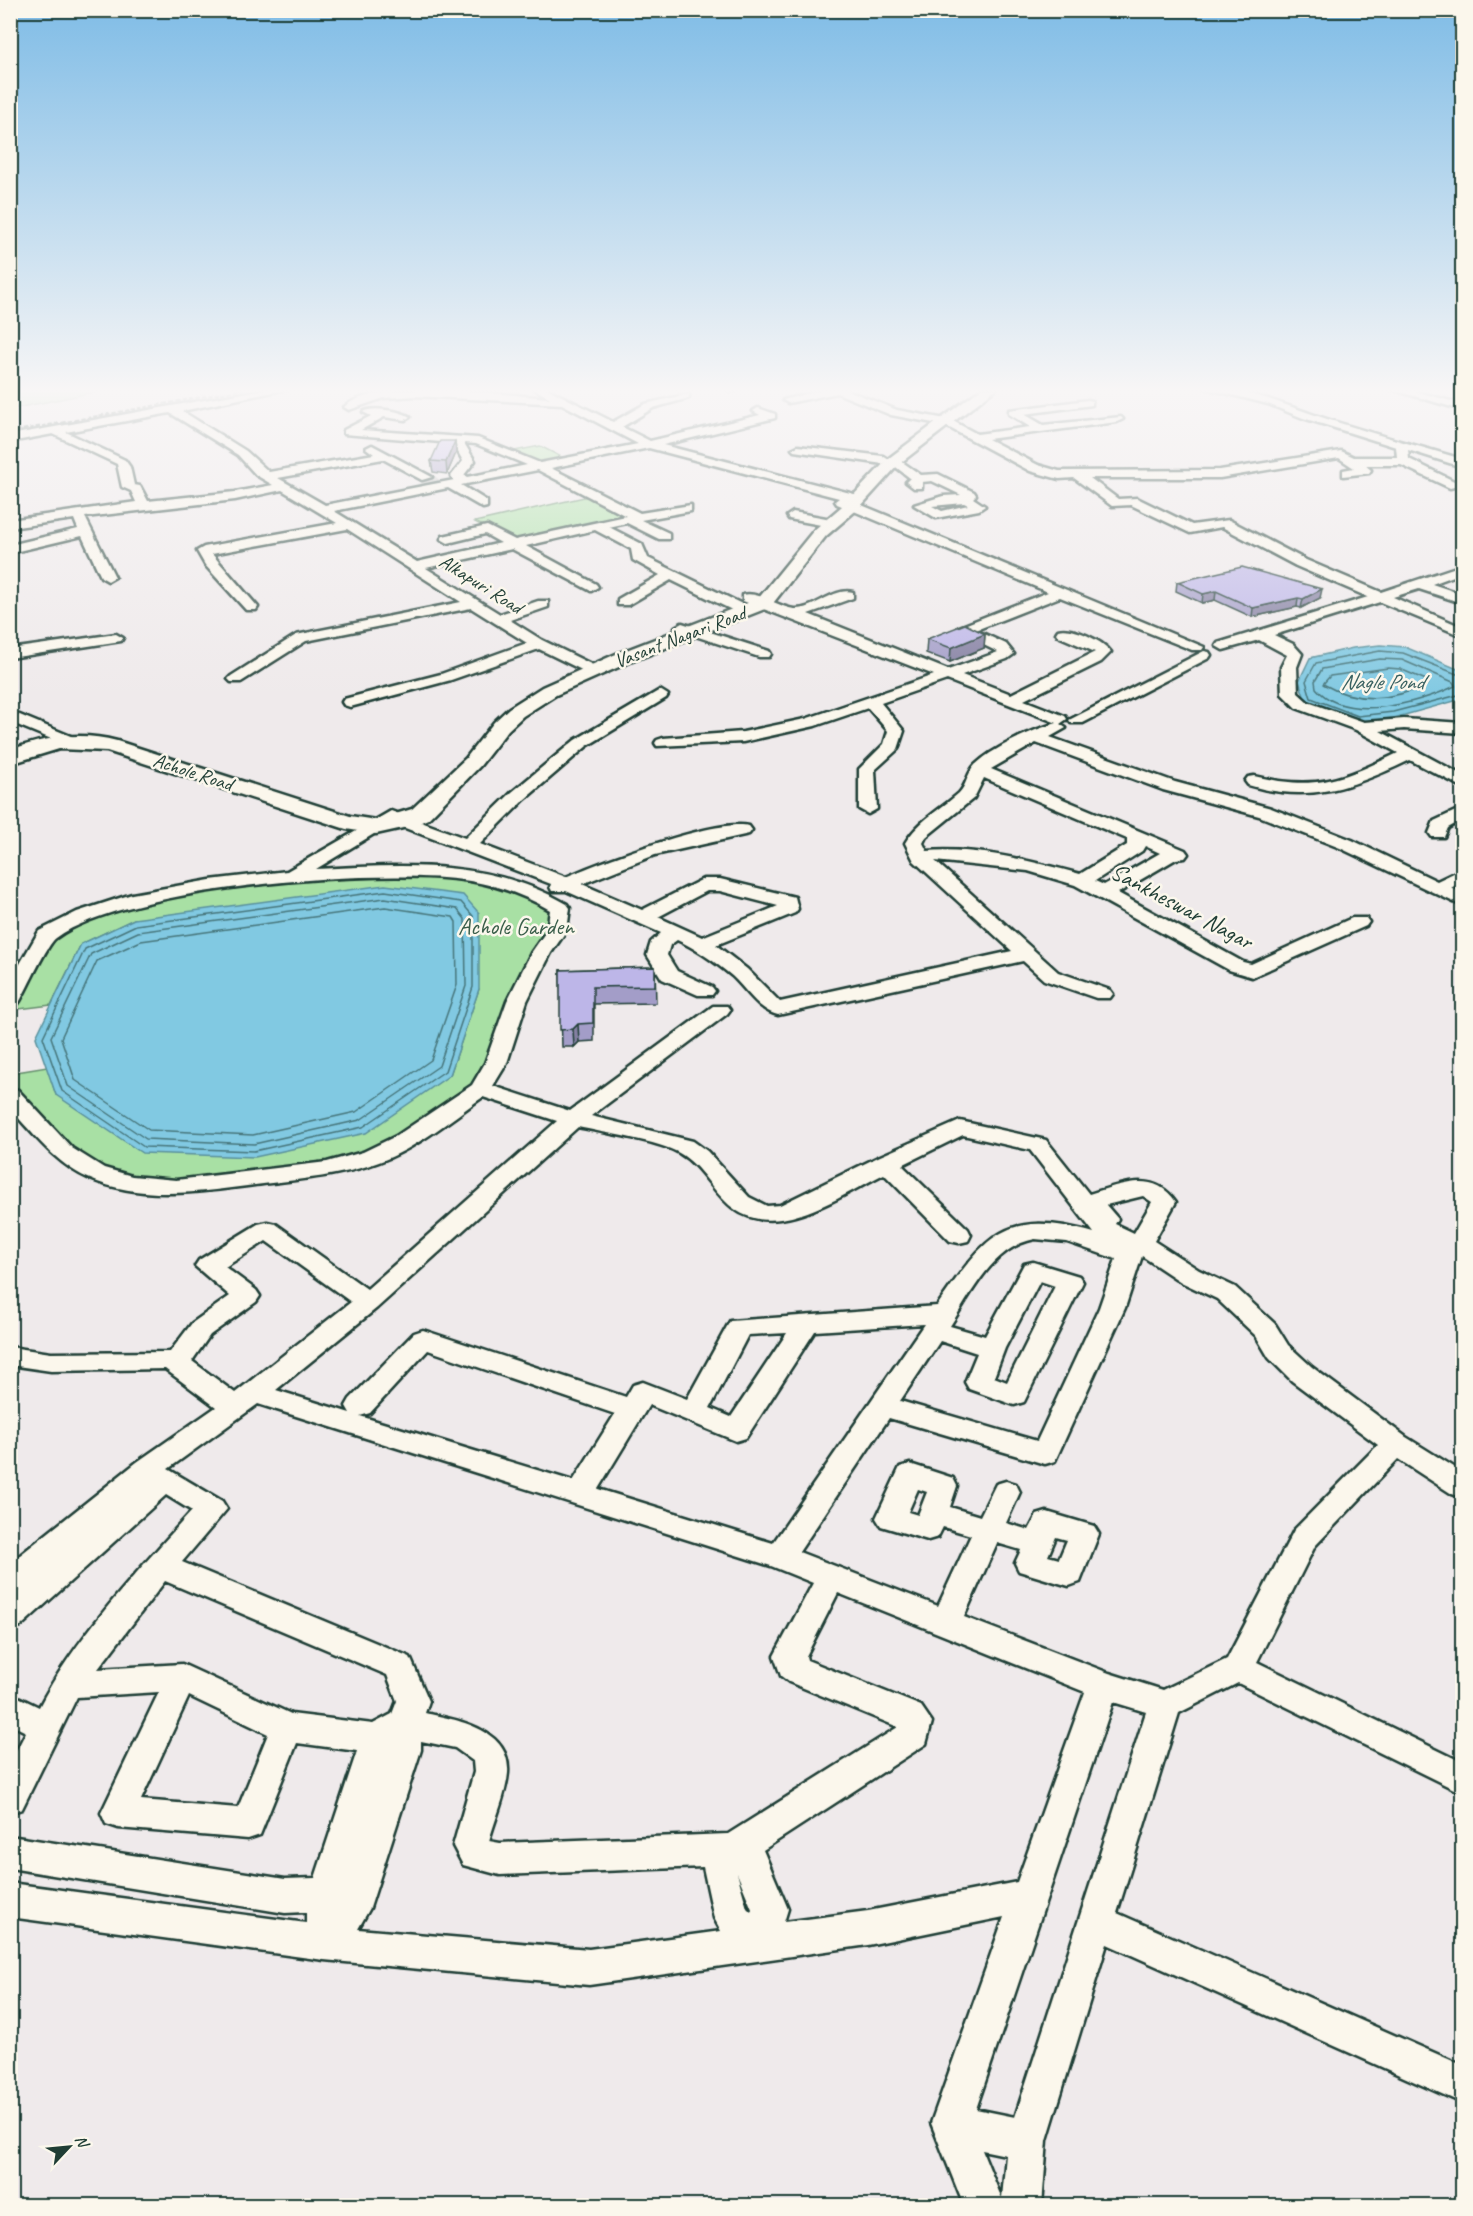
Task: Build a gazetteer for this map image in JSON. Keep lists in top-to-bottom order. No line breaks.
{"streets":{"main road":["Vasant Nagari Road","Achole Road"],"street":["Alkapuri Road","Sankheswar Nagar"]},"crossings":[["Alkapuri Road","Vasant Nagari Road"],["Vasant Nagari Road","Achole Road"]],"water":["Nagle Pond"],"parks":["Achole Garden"],"north":"top right"}
